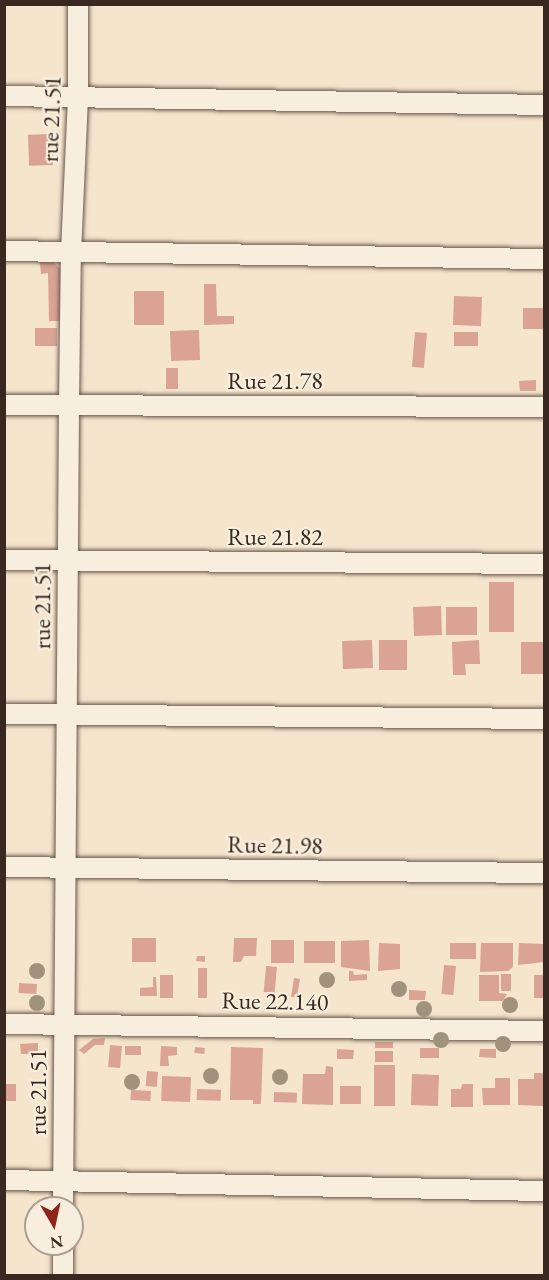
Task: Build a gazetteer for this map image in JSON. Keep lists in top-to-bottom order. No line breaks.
{"streets":{"street":["rue 21.51","Rue 21.78","Rue 21.82","Rue 21.98","Rue 22.140"]},"crossings":[["rue 21.51","Rue 21.78"],["rue 21.51","Rue 21.82"],["rue 21.51","Rue 21.98"],["rue 21.51","Rue 22.140"]],"north":"bottom"}
